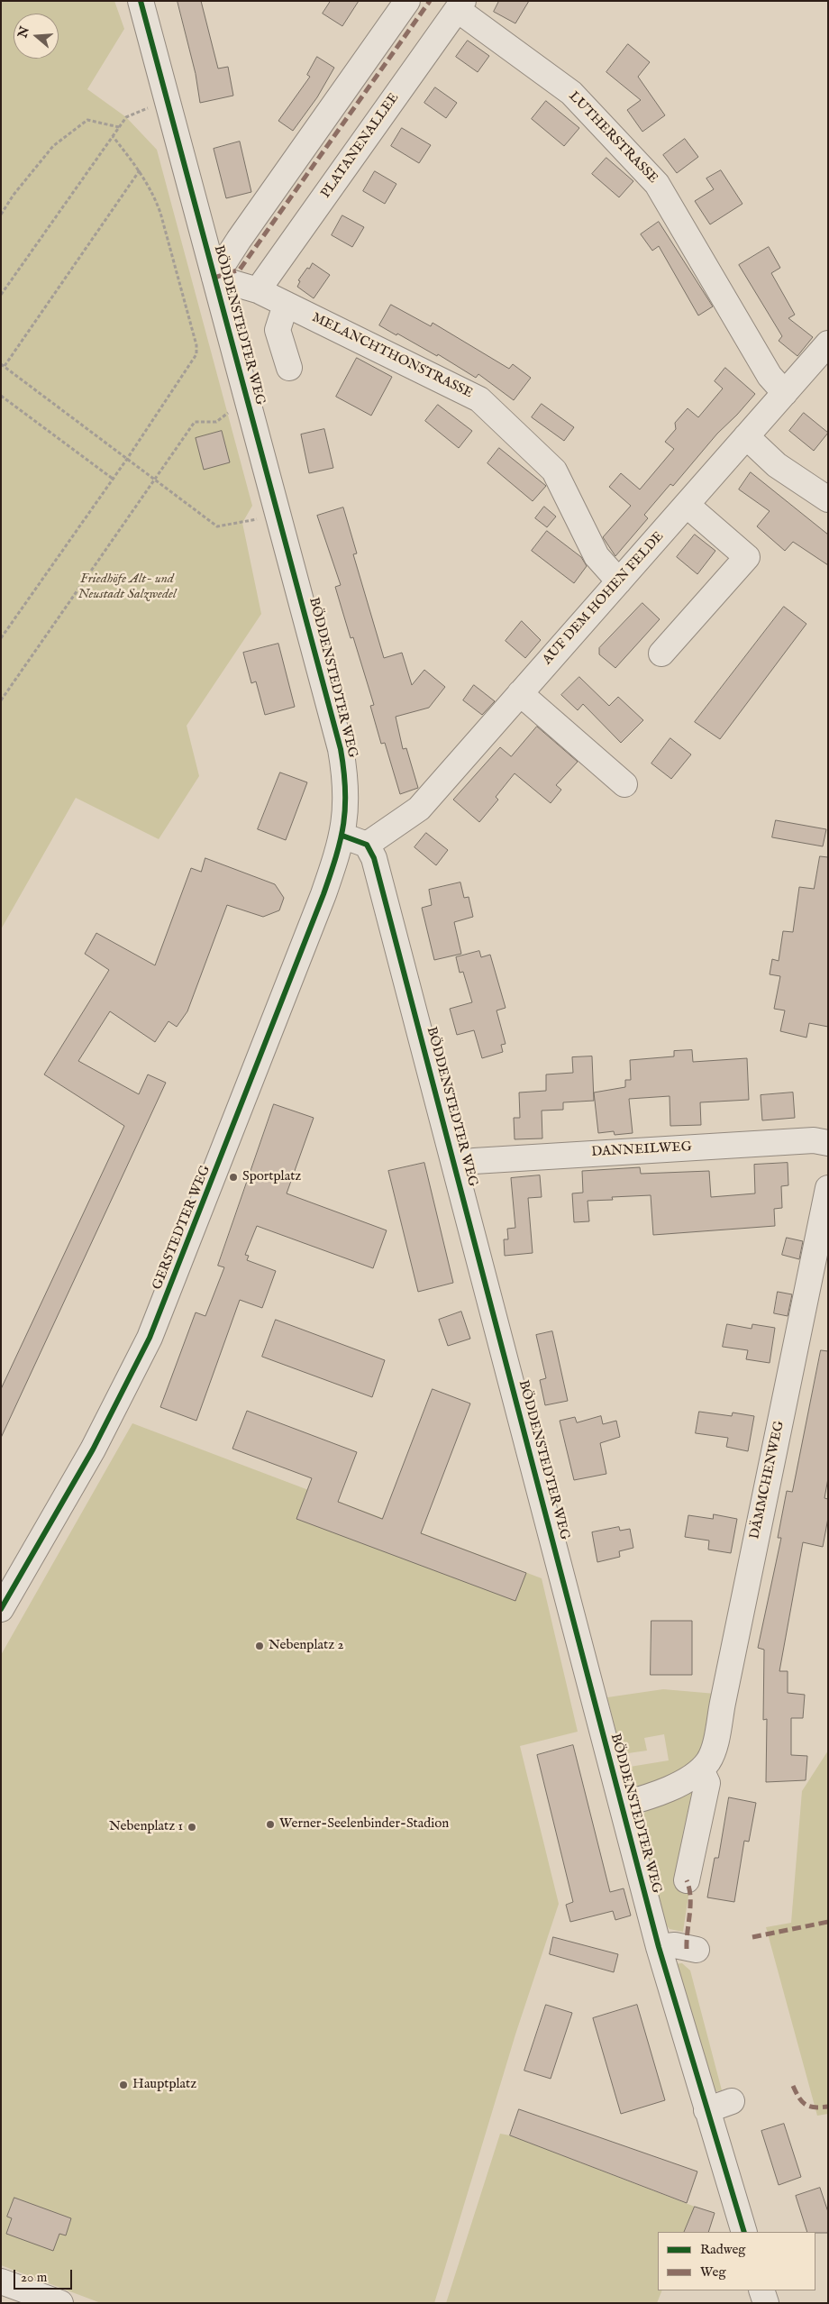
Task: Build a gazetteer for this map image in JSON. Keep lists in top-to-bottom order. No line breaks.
{"streets":{"street":["LUTHERSTRASSE","PLATANENALLEE","BÖDDENSTEDTER WEG","MELANCHTHONSTRASSE","AUF DEM HOHEN FELDE","DANNEILWEG","GERSTEDTER WEG","DÄMMCHENWEG"]},"crossings":[["LUTHERSTRASSE","PLATANENALLEE"],["LUTHERSTRASSE","AUF DEM HOHEN FELDE"],["PLATANENALLEE","MELANCHTHONSTRASSE"],["BÖDDENSTEDTER WEG","MELANCHTHONSTRASSE"],["BÖDDENSTEDTER WEG","AUF DEM HOHEN FELDE"],["BÖDDENSTEDTER WEG","DANNEILWEG"],["BÖDDENSTEDTER WEG","GERSTEDTER WEG"],["BÖDDENSTEDTER WEG","DÄMMCHENWEG"],["MELANCHTHONSTRASSE","AUF DEM HOHEN FELDE"]],"parks":["Friedhöfe Alt- und Neustadt Salzwedel"],"places":["Sportplatz","Nebenplatz 2","Werner-Seelenbinder-Stadion","Nebenplatz 1","Hauptplatz"],"legend":["Radweg","Weg"],"scale_bar":"20 m","north":"left"}
